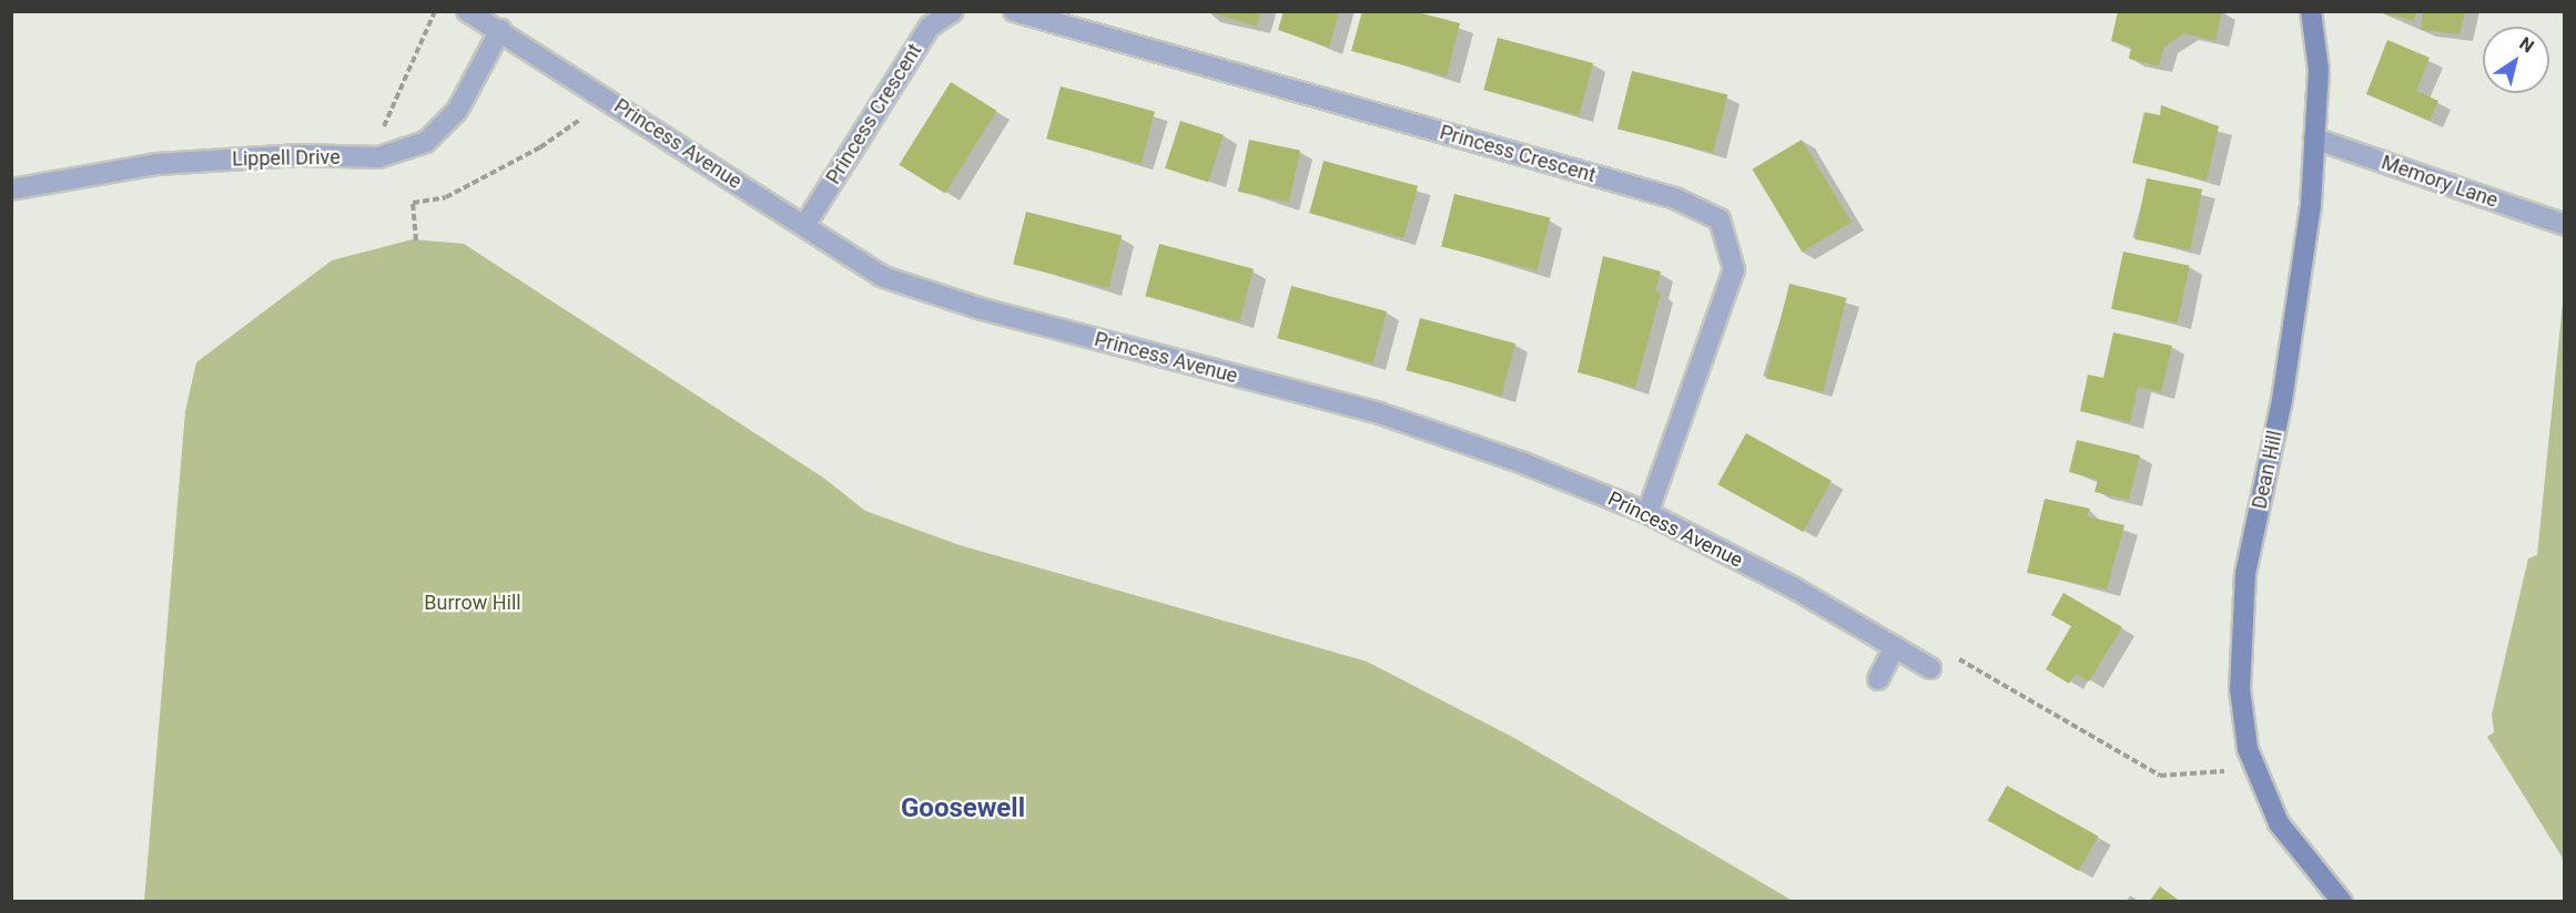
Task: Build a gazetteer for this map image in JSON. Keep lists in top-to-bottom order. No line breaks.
{"streets":{"street":["Princess Crescent","Princess Avenue","Lippell Drive","Memory Lane","Dean Hill"]},"crossings":[["Princess Crescent","Princess Avenue"],["Princess Avenue","Lippell Drive"],["Memory Lane","Dean Hill"]],"districts":["Goosewell"],"parks":["Burrow Hill"],"north":"top right"}
